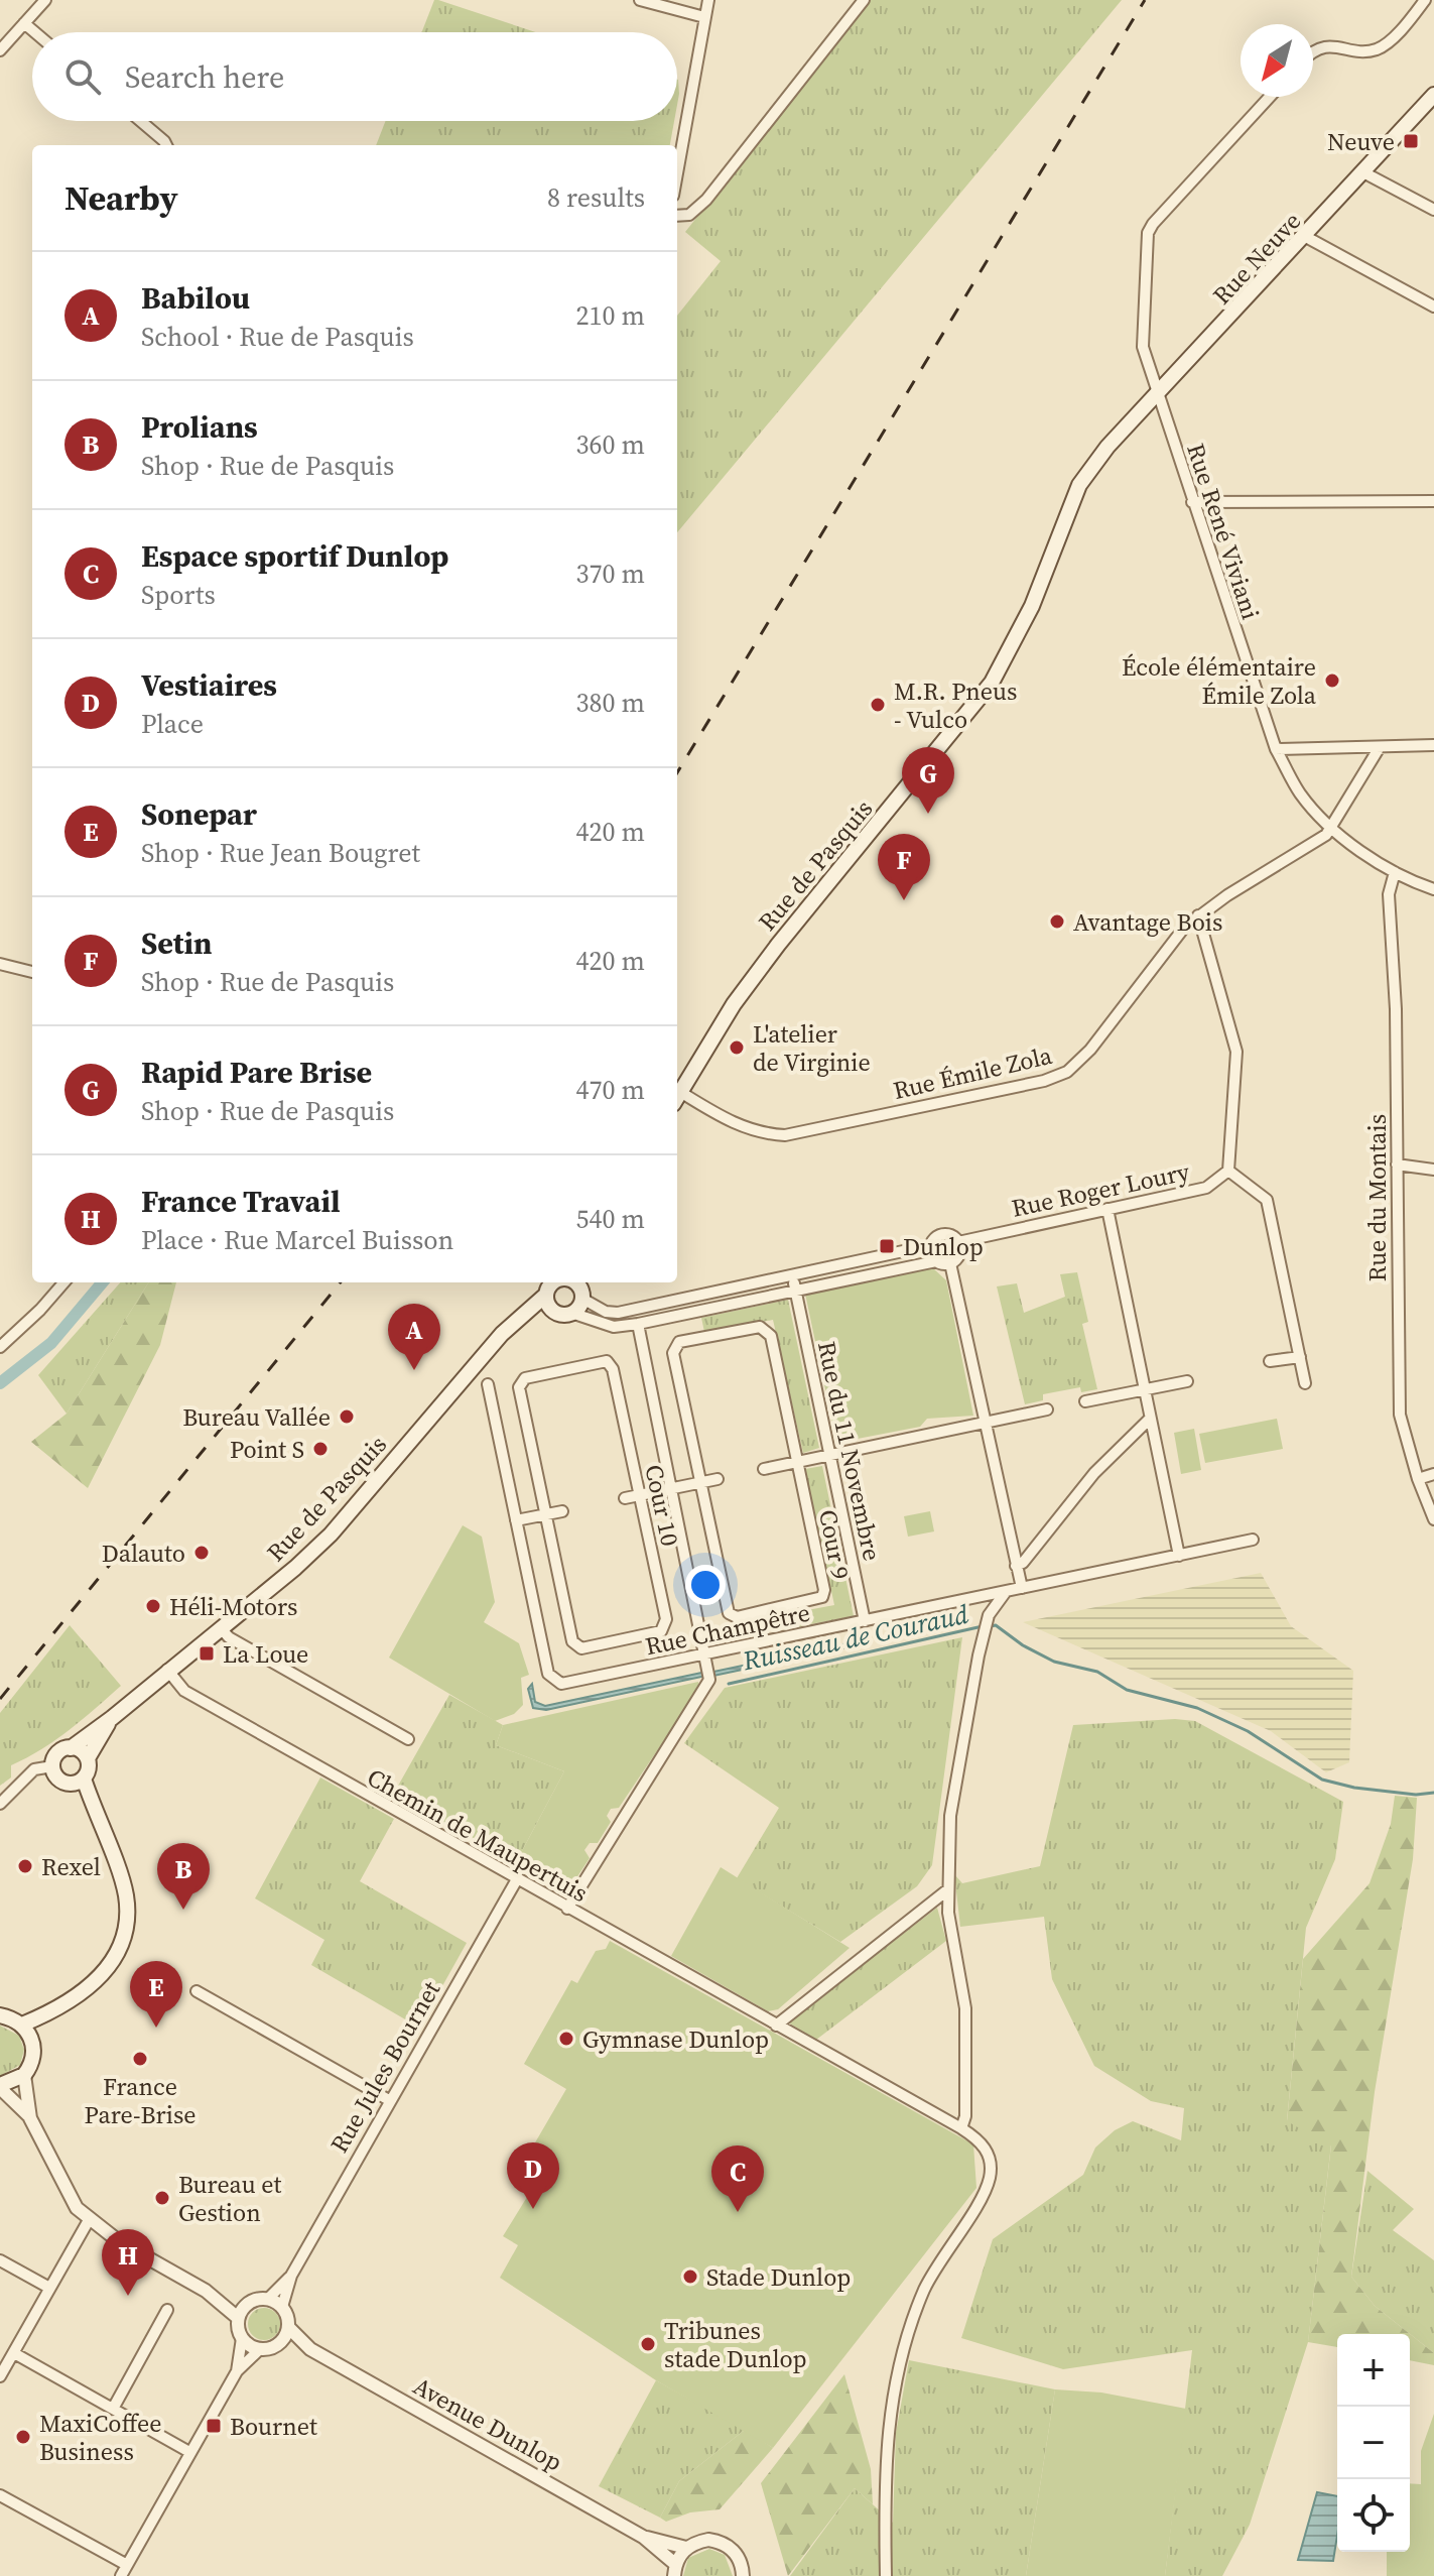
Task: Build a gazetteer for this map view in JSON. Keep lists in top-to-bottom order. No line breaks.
{"streets":{"main road":["Rue Neuve","Rue de Pasquis"],"street":["Rue René Viviani","Rue Émile Zola","Rue Roger Loury","Rue du Montais","Rue du 11 Novembre","Cour 10","Cour 9","Rue Champêtre","Chemin de Maupertuis","Rue Jules Bournet","Avenue Dunlop"]},"crossings":[["Rue Neuve","Rue René Viviani"],["Rue Neuve","Rue de Pasquis"],["Rue René Viviani","Rue Émile Zola"],["Rue René Viviani","Rue du Montais"],["Rue de Pasquis","Rue Émile Zola"],["Rue de Pasquis","Rue Roger Loury"],["Rue de Pasquis","Chemin de Maupertuis"],["Rue Roger Loury","Rue du 11 Novembre"],["Rue du 11 Novembre","Rue Champêtre"],["Chemin de Maupertuis","Rue Jules Bournet"],["Rue Jules Bournet","Avenue Dunlop"]],"water":["Ruisseau de Couraud"],"places":{"transit":["Neuve","Dunlop","La Loue","Bournet"],"other":["École élémentaire Émile Zola","M.R. Pneus - Vulco","Avantage Bois","L'atelier de Virginie","Bureau Vallée","Point S","Dalauto","Héli-Motors","Rexel","Gymnase Dunlop","France Pare-Brise","Bureau et Gestion","Stade Dunlop","Tribunes stade Dunlop","MaxiCoffee Business"]},"north":"bottom left","page":{"search":"Search here","heading":["Nearby","8 results"],"list":[{"mark":"A","name":"Babilou","note":"School · Rue de Pasquis","value":"210 m"},{"mark":"B","name":"Prolians","note":"Shop · Rue de Pasquis","value":"360 m"},{"mark":"C","name":"Espace sportif Dunlop","note":"Sports","value":"370 m"},{"mark":"D","name":"Vestiaires","note":"Place","value":"380 m"},{"mark":"E","name":"Sonepar","note":"Shop · Rue Jean Bougret","value":"420 m"},{"mark":"F","name":"Setin","note":"Shop · Rue de Pasquis","value":"420 m"},{"mark":"G","name":"Rapid Pare Brise","note":"Shop · Rue de Pasquis","value":"470 m"},{"mark":"H","name":"France Travail","note":"Place · Rue Marcel Buisson","value":"540 m"}],"pins":["G","F","A","B","E","D","C","H"],"map_buttons":["+","−"]}}
